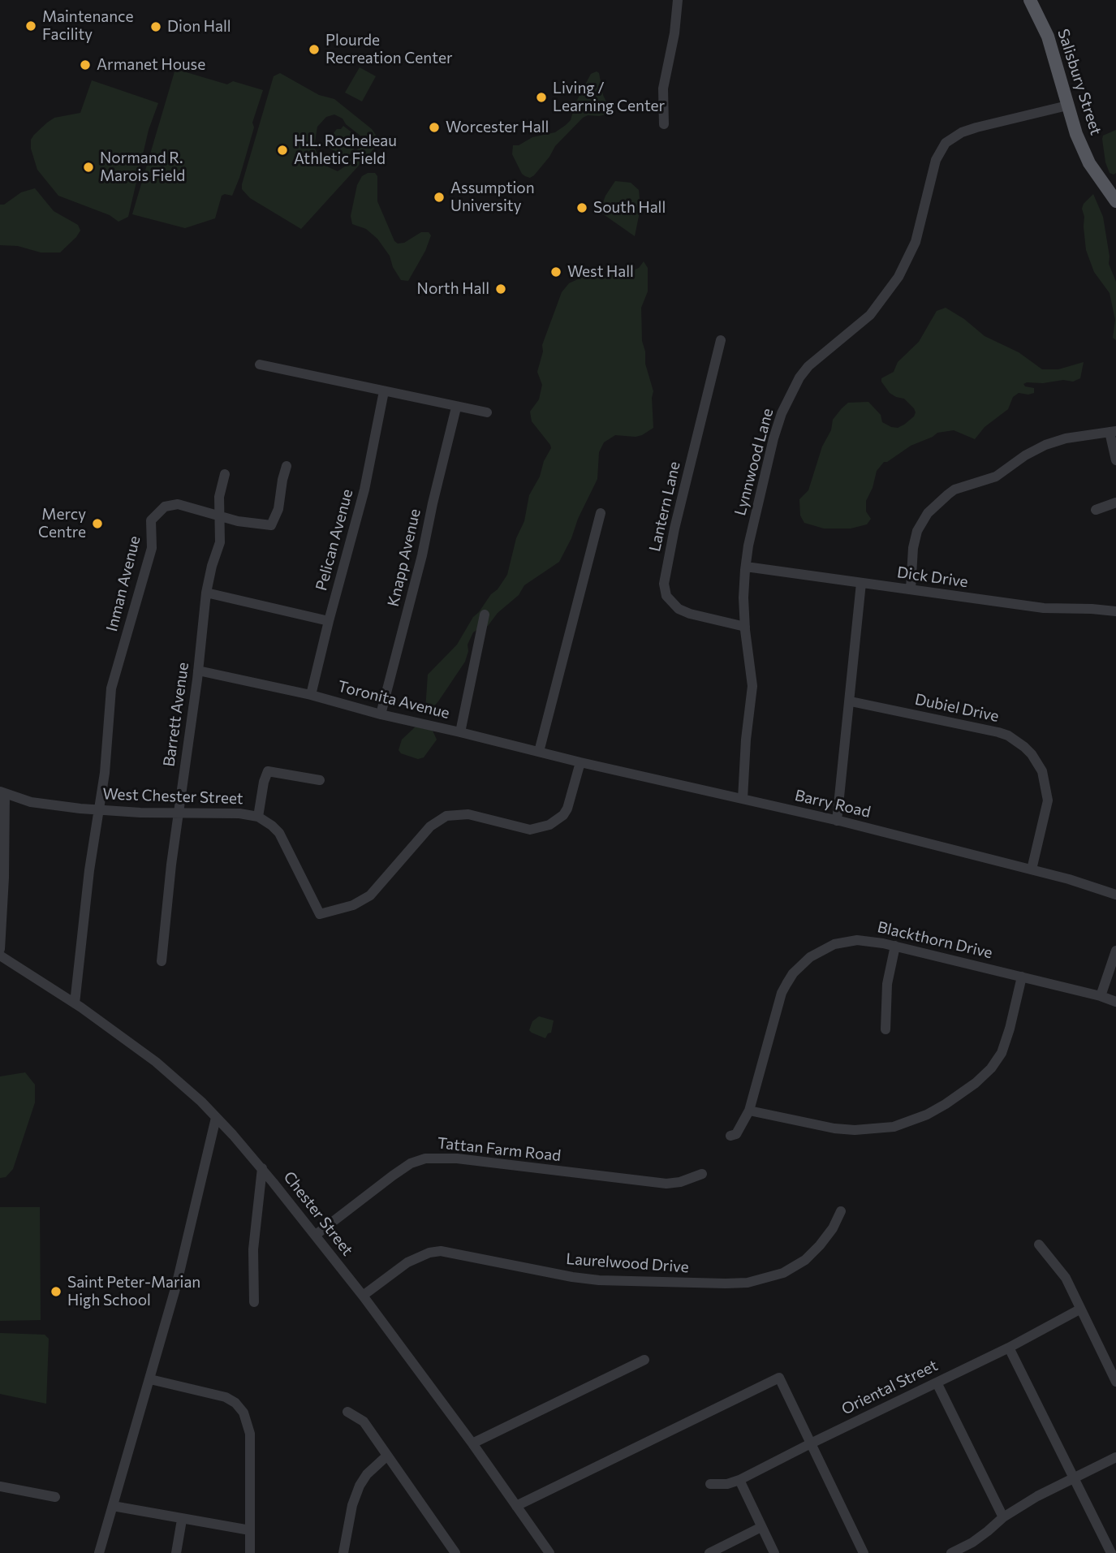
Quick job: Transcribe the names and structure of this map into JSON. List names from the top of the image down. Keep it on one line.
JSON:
{"streets":{"main road":["Salisbury Street"],"street":["Lynnwood Lane","Lantern Lane","Pelican Avenue","Knapp Avenue","Dick Drive","Inman Avenue","Toronita Avenue","Dubiel Drive","Barrett Avenue","West Chester Street","Barry Road","Blackthorn Drive","Tattan Farm Road","Chester Street","Laurelwood Drive","Oriental Street"]},"crossings":[["Salisbury Street","Lynnwood Lane"],["Lynnwood Lane","Lantern Lane"],["Lynnwood Lane","Dick Drive"],["Lynnwood Lane","Barry Road"],["Pelican Avenue","Toronita Avenue"],["Knapp Avenue","Toronita Avenue"],["Inman Avenue","Barrett Avenue"],["Inman Avenue","West Chester Street"],["Inman Avenue","Chester Street"],["Toronita Avenue","Barrett Avenue"],["Toronita Avenue","West Chester Street"],["Toronita Avenue","Barry Road"],["Dubiel Drive","Barry Road"],["Barrett Avenue","West Chester Street"],["West Chester Street","Barry Road"],["Tattan Farm Road","Chester Street"],["Chester Street","Laurelwood Drive"]],"places":["Maintenance Facility","Dion Hall","Plourde Recreation Center","Armanet House","Living / Learning Center","Worcester Hall","H.L. Rocheleau Athletic Field","Normand R. Marois Field","Assumption University","South Hall","West Hall","North Hall","Mercy Centre","Saint Peter-Marian High School"]}
